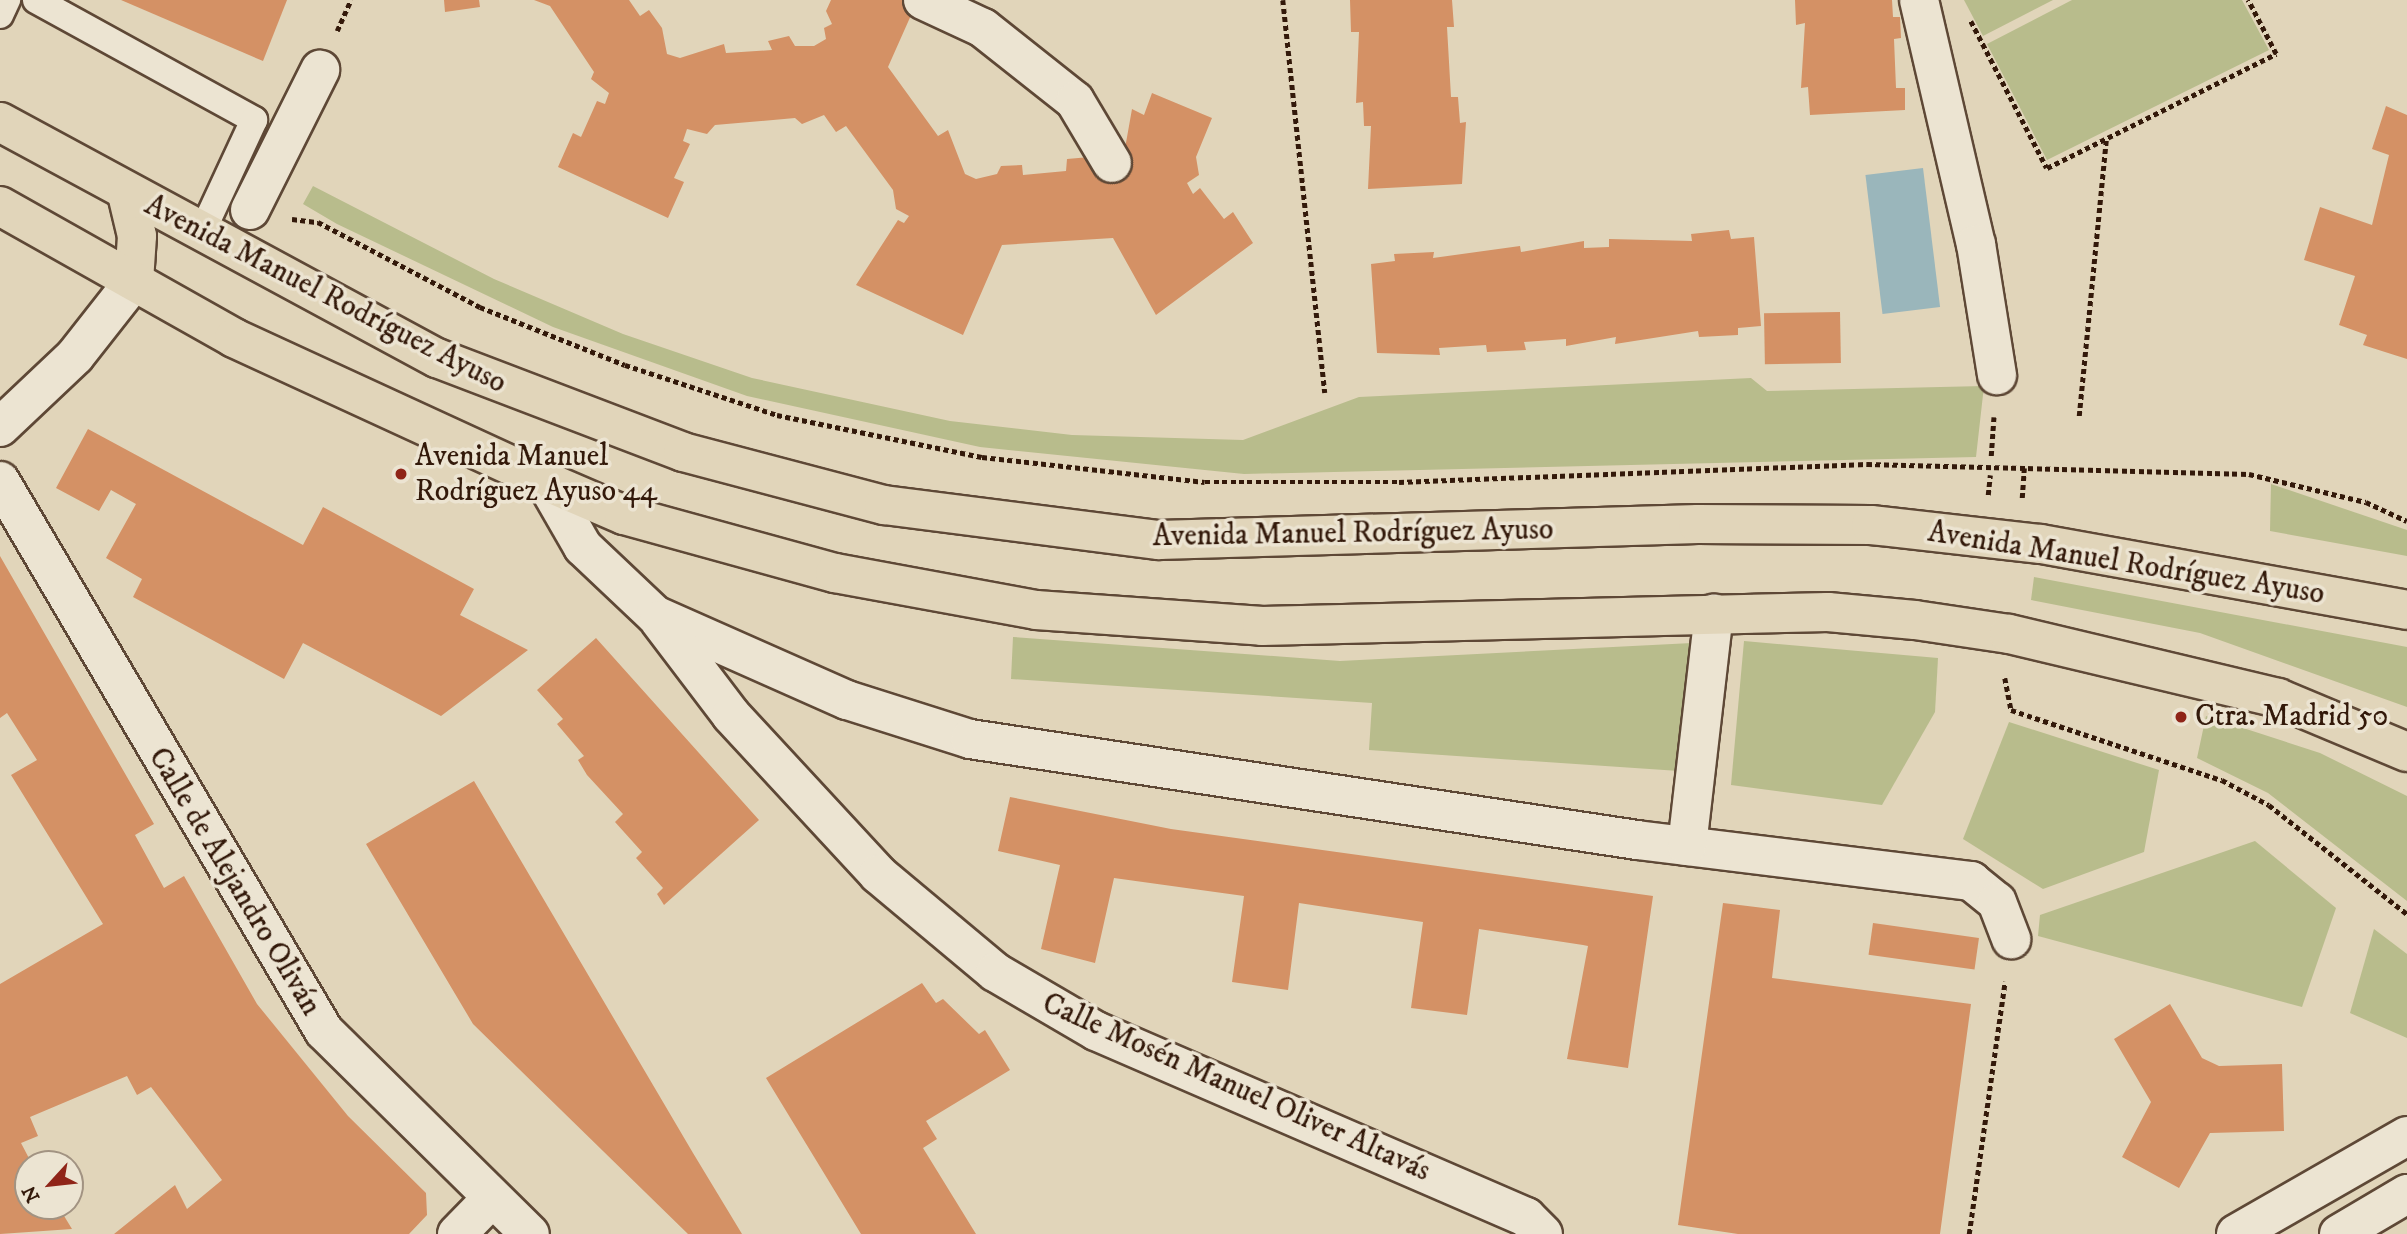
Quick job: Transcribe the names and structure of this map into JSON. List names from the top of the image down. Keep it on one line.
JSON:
{"streets":{"highway":["Avenida Manuel Rodríguez Ayuso"],"street":["Calle de Alejandro Oliván","Calle Mosén Manuel Oliver Altavás"]},"places":["Avenida Manuel Rodríguez Ayuso 44","Ctra. Madrid 50"],"north":"bottom left"}
